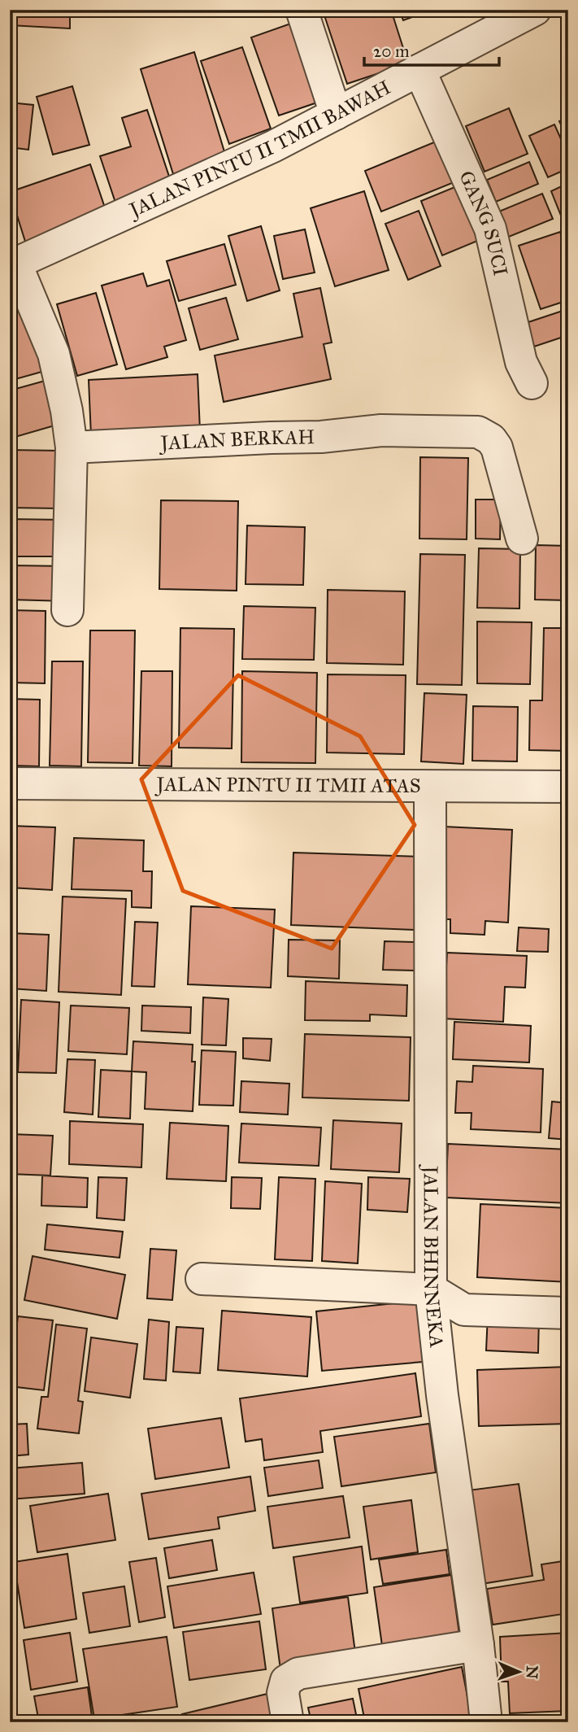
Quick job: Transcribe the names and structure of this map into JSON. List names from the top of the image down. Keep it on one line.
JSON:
{"streets":{"street":["JALAN PINTU II TMII BAWAH","GANG SUCI","JALAN BERKAH","JALAN PINTU II TMII ATAS","JALAN BHINNEKA"]},"crossings":[["JALAN PINTU II TMII BAWAH","GANG SUCI"],["JALAN PINTU II TMII ATAS","JALAN BHINNEKA"]],"scale_bar":"20 m","north":"right"}
